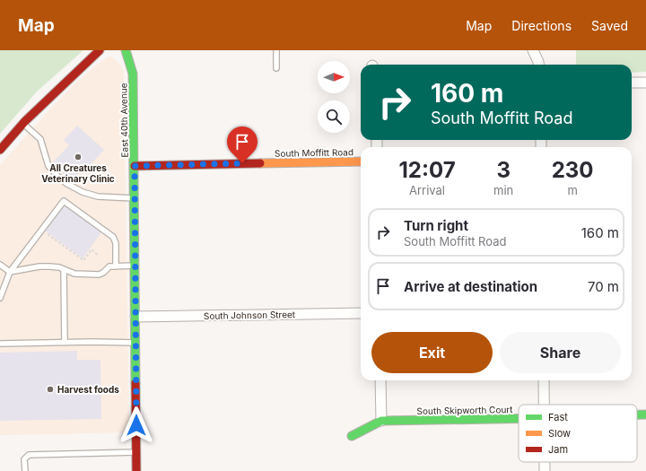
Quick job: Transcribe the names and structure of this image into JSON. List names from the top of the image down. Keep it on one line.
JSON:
{"streets":{"street":["East 40th Avenue","South Moffitt Road","South Johnson Street","South Skipworth Court"]},"crossings":[["East 40th Avenue","South Moffitt Road"],["East 40th Avenue","South Johnson Street"]],"places":["All Creatures Veterinary Clinic","Harvest foods"],"legend":["Fast","Slow","Jam"],"north":"right","page":{"header":"Map","nav":["Map","Directions","Saved"],"turn":["160 m","South Moffitt Road"],"eta":["12:07","Arrival","3","min","230","m"],"list":[{"name":"Turn right","note":"South Moffitt Road","value":"160 m"},{"name":"Arrive at destination","value":"70 m"}],"buttons":["Exit","Share"]}}
